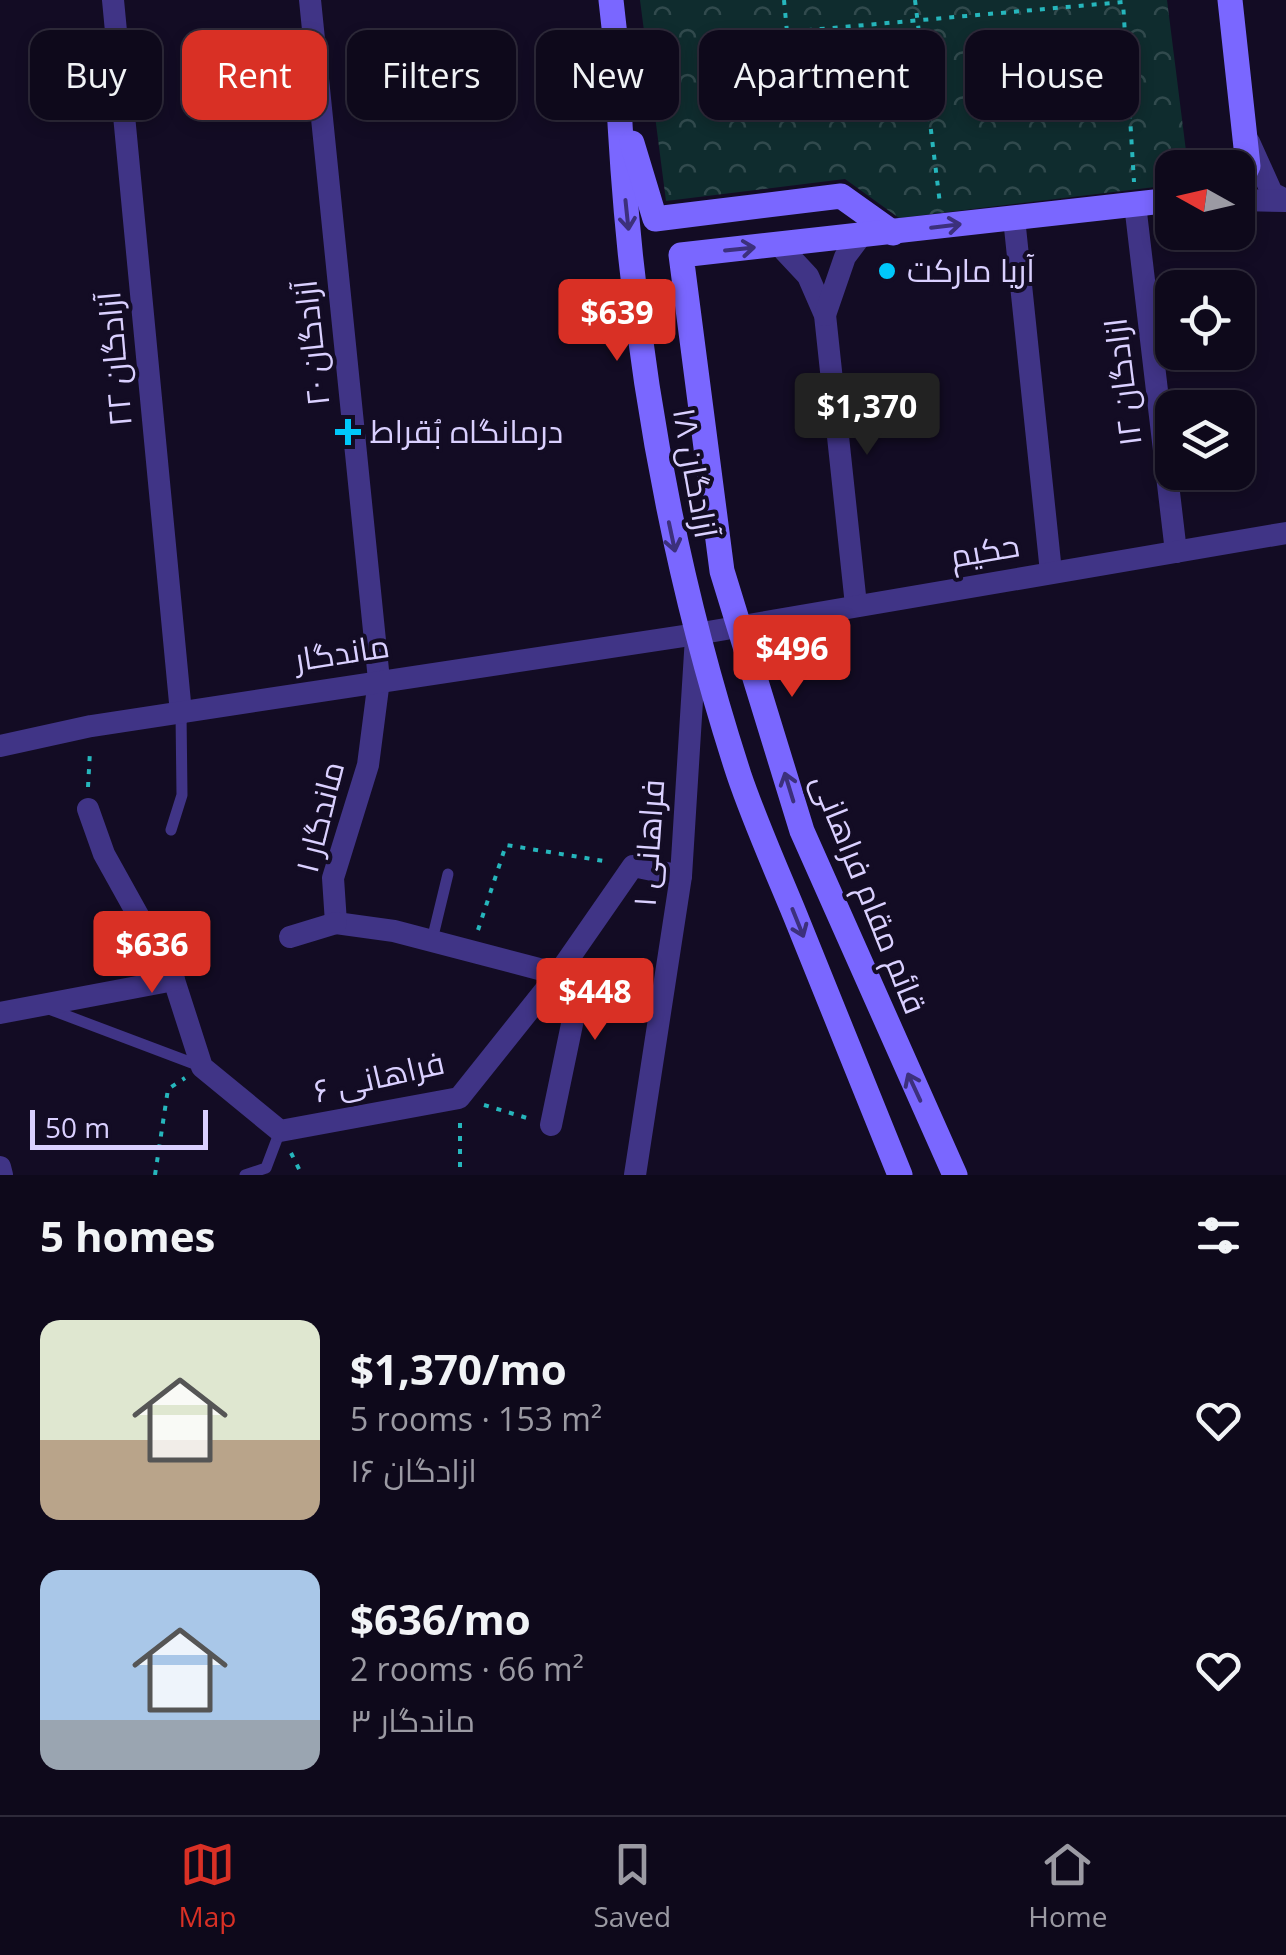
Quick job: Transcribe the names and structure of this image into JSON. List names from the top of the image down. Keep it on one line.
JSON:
{"streets":{"street":["آزادگان ۲۰","آزادگان ۲۲","ازادگان ۱۲","آزادگان ۱۸","حکیم","ماندگار","ماندگار ۱","فراهانی ۱","قائم مقام فراهانی","فراهانی ۶"]},"crossings":[["آزادگان ۲۰","ماندگار"],["آزادگان ۲۰","ماندگار ۱"],["آزادگان ۲۲","ماندگار"],["ازادگان ۱۲","حکیم"],["آزادگان ۱۸","حکیم"],["آزادگان ۱۸","ماندگار"],["آزادگان ۱۸","فراهانی ۱"],["حکیم","ماندگار"],["حکیم","فراهانی ۱"],["حکیم","قائم مقام فراهانی"],["ماندگار","ماندگار ۱"],["ماندگار","فراهانی ۱"],["ماندگار ۱","فراهانی ۶"]],"places":{"other":["آریا مارکت"],"health":["درمانگاه بُقراط"]},"scale_bar":"50 m","north":"left","page":{"chip":["Buy","Rent","Filters","New","Apartment","House"],"price":["$639","$1,370","$496","$636","$448"],"scale":"50 m","heading":"5 homes","list":[{"name":"$1,370/mo","note":"5 rooms · 153 m² · ازادگان ۱۶"},{"name":"$636/mo","note":"2 rooms · 66 m² · ماندگار ۳"}],"tabs":["Map","Saved","Home"]}}
